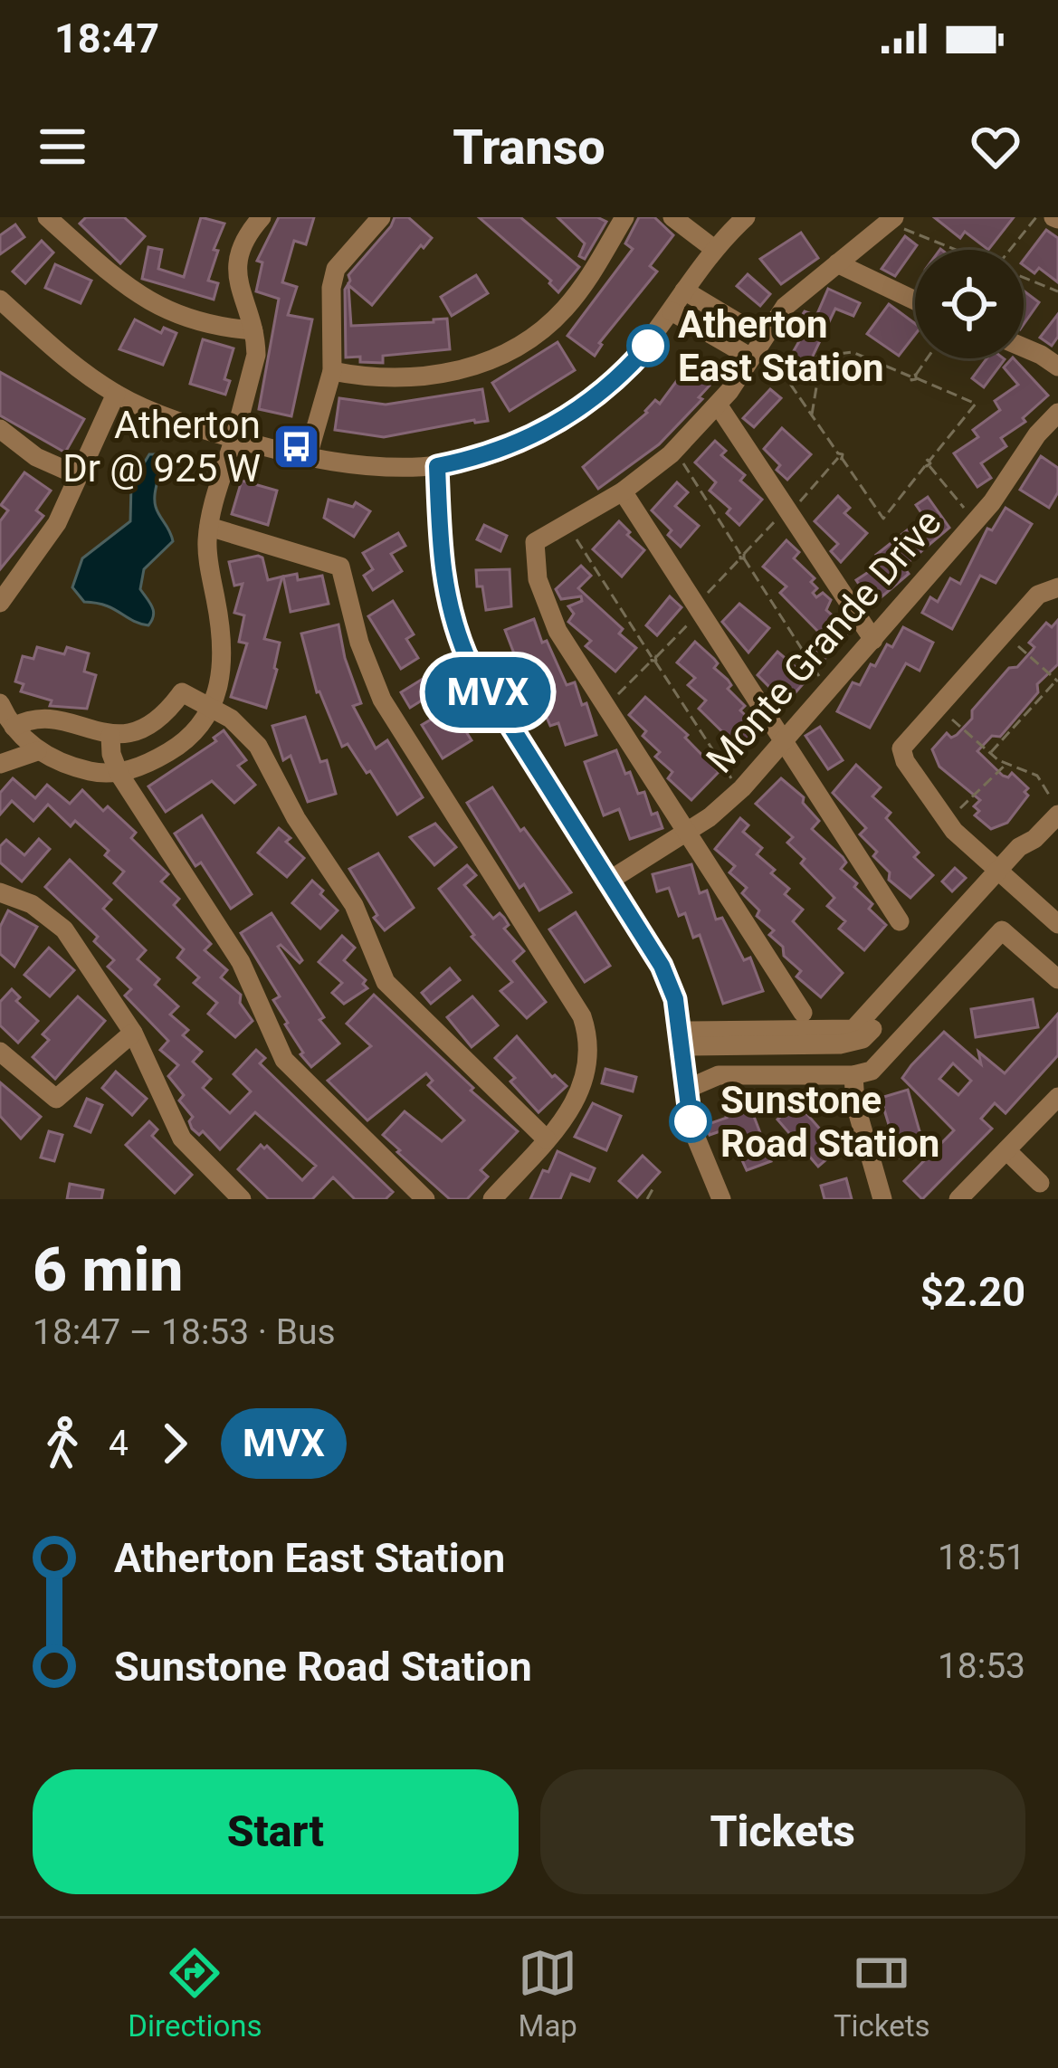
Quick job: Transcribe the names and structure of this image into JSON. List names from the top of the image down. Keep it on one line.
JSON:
{"streets":{"street":["Monte Grande Drive"]},"places":{"other":["Atherton East Station","Sunstone Road Station"],"bus stop":["Atherton Dr @ 925 W"]},"lines":["bus line MVX"],"page":{"status":"18:47","header":"Transo","on_map":"MVX","heading":["6 min","18:47 – 18:53 · Bus","$2.20"],"legs":["4","MVX"],"list":[{"name":"Atherton East Station","value":"18:51"},{"name":"Sunstone Road Station","value":"18:53"}],"buttons":["Start","Tickets"],"tabs":["Directions","Map","Tickets"]}}
